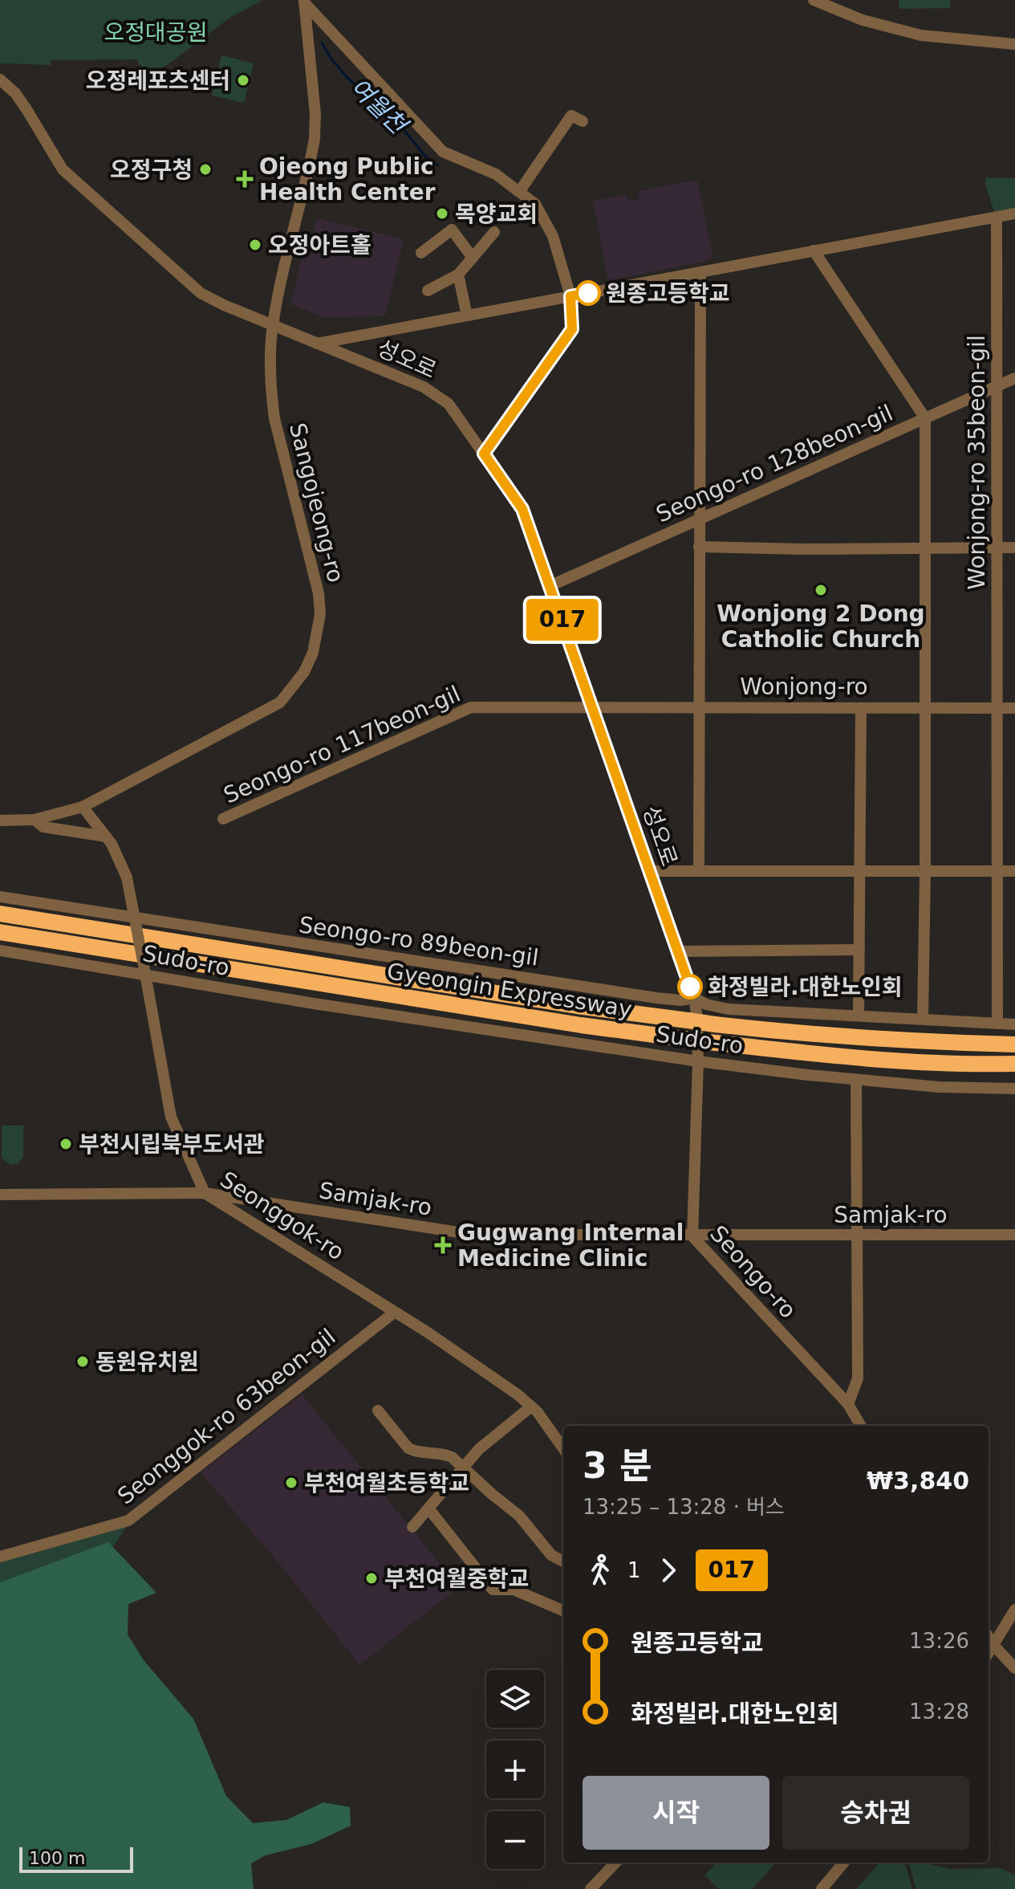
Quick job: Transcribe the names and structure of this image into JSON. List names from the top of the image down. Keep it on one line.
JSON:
{"streets":{"highway":["Gyeongin Expressway"],"street":["성오로","Wonjong-ro 35beon-gil","Seongo-ro 128beon-gil","Sangojeong-ro","Wonjong-ro","Seongo-ro 117beon-gil","Seongo-ro 89beon-gil","Sudo-ro","Samjak-ro","Seonggok-ro","Seongo-ro","Seonggok-ro 63beon-gil"]},"crossings":[["성오로","Seongo-ro 128beon-gil"],["성오로","Sangojeong-ro"],["성오로","Wonjong-ro"],["성오로","Seongo-ro 117beon-gil"],["성오로","Seongo-ro 89beon-gil"],["성오로","Seongo-ro"],["Wonjong-ro 35beon-gil","Seongo-ro 128beon-gil"],["Wonjong-ro 35beon-gil","Wonjong-ro"],["Wonjong-ro 35beon-gil","Seongo-ro 89beon-gil"],["Sangojeong-ro","Seonggok-ro"],["Wonjong-ro","Seongo-ro 117beon-gil"],["Seongo-ro 89beon-gil","Seongo-ro"],["Sudo-ro","Seonggok-ro"],["Sudo-ro","Seongo-ro"],["Samjak-ro","Seonggok-ro"],["Samjak-ro","Seongo-ro"],["Seonggok-ro","Seonggok-ro 63beon-gil"]],"water":["여월천"],"parks":["오정대공원"],"places":{"other":["오정레포츠센터","오정구청","목양교회","오정아트홀","원종고등학교","Wonjong 2 Dong Catholic Church","화정빌라.대한노인회","부천시립북부도서관","동원유치원","부천여월초등학교","부천여월중학교"],"health":["Ojeong Public Health Center","Gugwang Internal Medicine Clinic"]},"lines":["bus line 017"],"scale_bar":"100 m","page":{"on_map":"017","heading":["3 분","13:25 – 13:28 · 버스","₩3,840"],"legs":["1","017"],"list":[{"name":"원종고등학교","value":"13:26"},{"name":"화정빌라.대한노인회","value":"13:28"}],"map_buttons":["+","−"],"buttons":["시작","승차권"],"scale":"100 m"}}
